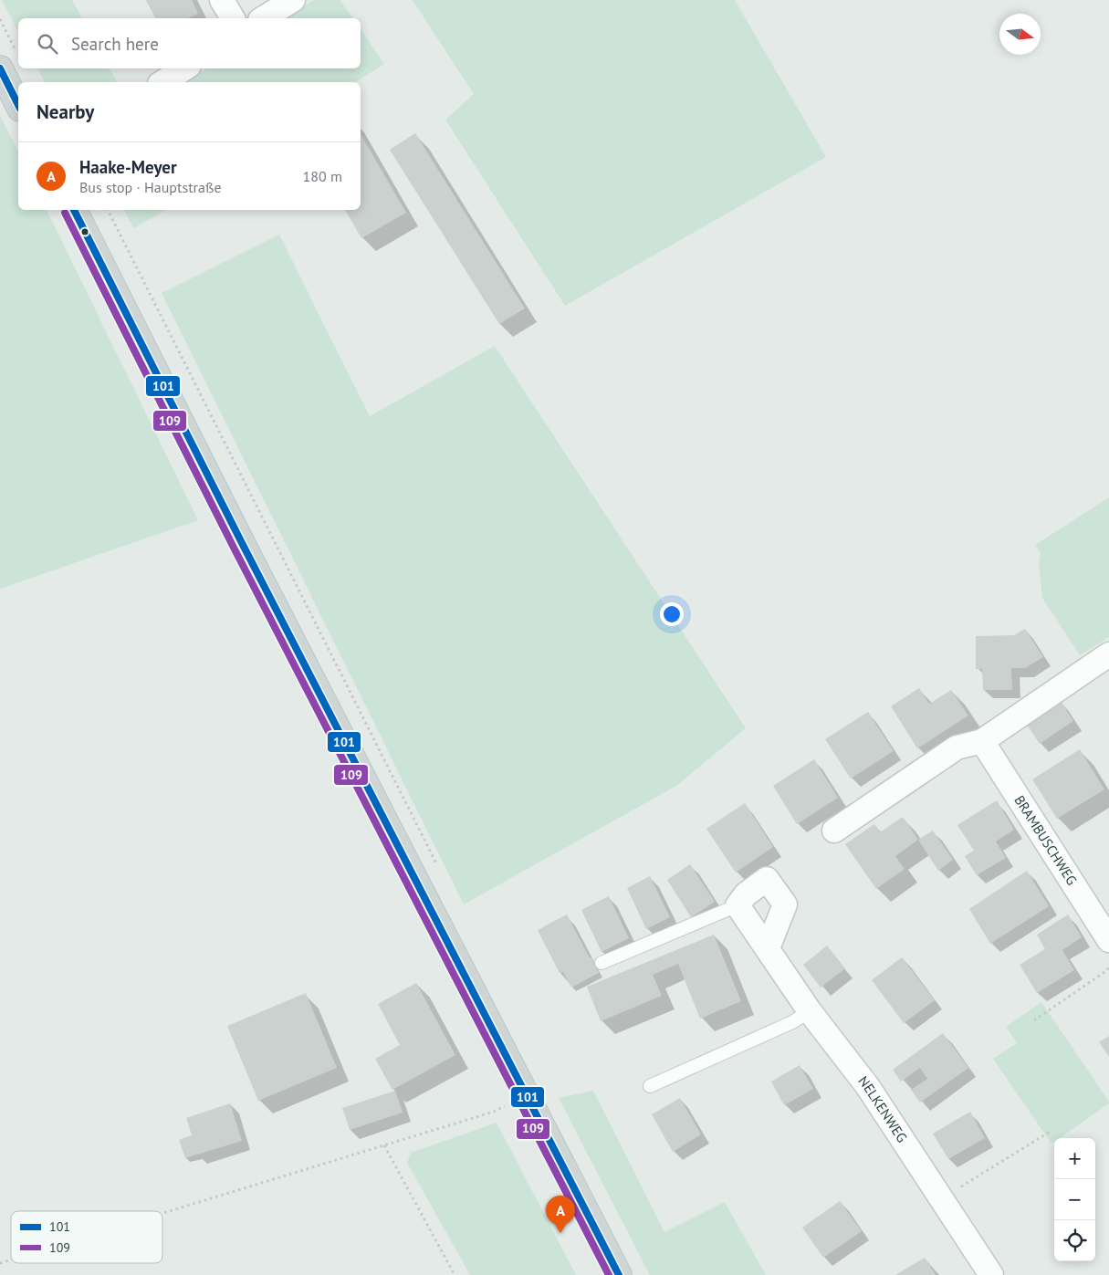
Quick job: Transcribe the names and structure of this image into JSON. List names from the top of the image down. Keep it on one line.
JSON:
{"streets":{"street":["BRAMBUSCHWEG","NELKENWEG"]},"lines":["transit line 101","transit line 109"],"legend":["101","109"],"north":"right","page":{"search":"Search here","heading":"Nearby","list":[{"mark":"A","name":"Haake-Meyer","note":"Bus stop · Hauptstraße","value":"180 m"}],"map_buttons":["+","−"],"pins":"A"}}
